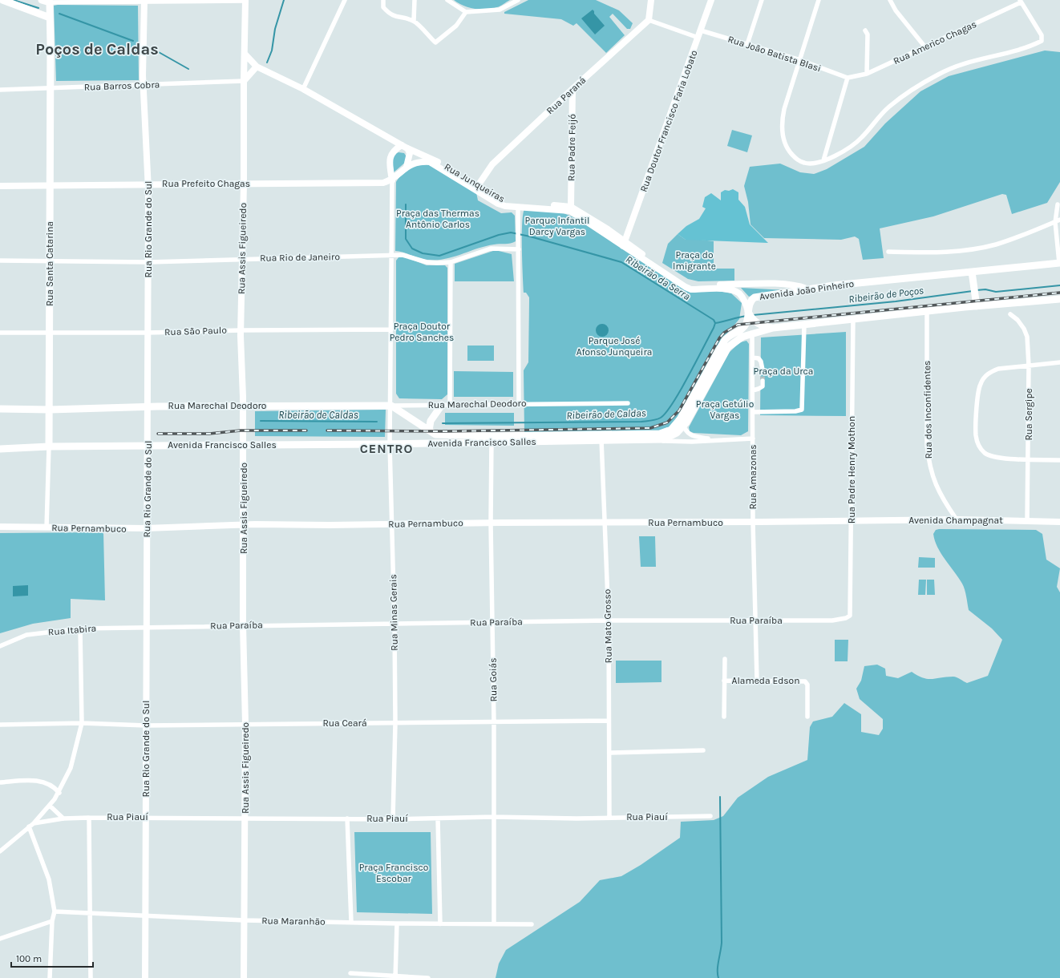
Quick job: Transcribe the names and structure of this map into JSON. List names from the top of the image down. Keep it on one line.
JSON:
{"streets":{"main road":["Rua Santa Catarina","Avenida João Pinheiro","Rua Marechal Deodoro","Avenida Francisco Salles"],"street":["Rua Americo Chagas","Rua João Batista Blasi","Rua Barros Cobra","Rua Paraná","Rua Doutor Francisco Faria Lobato","Rua Padre Feijó","Rua Junqueiras","Rua Prefeito Chagas","Rua Rio Grande do Sul","Rua Assis Figueiredo","Rua Rio de Janeiro","Rua São Paulo","Rua dos Inconfidentes","Rua Sergipe","Rua Padre Henry Mothon","Rua Amazonas","Avenida Champagnat","Rua Pernambuco","Rua Minas Gerais","Rua Paraíba","Rua Mato Grosso","Rua Itabira","Rua Goiás","Alameda Edson","Rua Ceará","Rua Piauí","Rua Maranhão"]},"crossings":[["Rua Americo Chagas","Rua João Batista Blasi"],["Rua João Batista Blasi","Rua Doutor Francisco Faria Lobato"],["Rua Barros Cobra","Rua Rio Grande do Sul"],["Rua Barros Cobra","Rua Assis Figueiredo"],["Rua Barros Cobra","Rua Santa Catarina"],["Rua Paraná","Rua Padre Feijó"],["Rua Paraná","Rua Junqueiras"],["Rua Doutor Francisco Faria Lobato","Rua Junqueiras"],["Rua Padre Feijó","Rua Junqueiras"],["Rua Junqueiras","Rua Assis Figueiredo"],["Rua Junqueiras","Avenida João Pinheiro"],["Rua Junqueiras","Avenida Francisco Salles"],["Rua Prefeito Chagas","Rua Rio Grande do Sul"],["Rua Prefeito Chagas","Rua Assis Figueiredo"],["Rua Prefeito Chagas","Rua Santa Catarina"],["Rua Rio Grande do Sul","Rua Rio de Janeiro"],["Rua Rio Grande do Sul","Rua São Paulo"],["Rua Rio Grande do Sul","Rua Marechal Deodoro"],["Rua Rio Grande do Sul","Avenida Francisco Salles"],["Rua Rio Grande do Sul","Rua Pernambuco"],["Rua Rio Grande do Sul","Rua Paraíba"],["Rua Rio Grande do Sul","Rua Itabira"],["Rua Rio Grande do Sul","Rua Ceará"],["Rua Rio Grande do Sul","Rua Piauí"],["Rua Rio Grande do Sul","Rua Maranhão"],["Rua Assis Figueiredo","Rua Rio de Janeiro"],["Rua Assis Figueiredo","Rua São Paulo"],["Rua Assis Figueiredo","Rua Marechal Deodoro"],["Rua Assis Figueiredo","Avenida Francisco Salles"],["Rua Assis Figueiredo","Rua Pernambuco"],["Rua Assis Figueiredo","Rua Paraíba"],["Rua Assis Figueiredo","Rua Ceará"],["Rua Assis Figueiredo","Rua Piauí"],["Rua Assis Figueiredo","Rua Maranhão"],["Rua Rio de Janeiro","Rua Santa Catarina"],["Rua Santa Catarina","Rua São Paulo"],["Rua Santa Catarina","Rua Marechal Deodoro"],["Rua Santa Catarina","Avenida Francisco Salles"],["Rua Santa Catarina","Rua Pernambuco"],["Avenida João Pinheiro","Avenida Francisco Salles"],["Rua Marechal Deodoro","Avenida Francisco Salles"],["Rua Marechal Deodoro","Rua Minas Gerais"],["Rua dos Inconfidentes","Avenida Champagnat"],["Rua Sergipe","Avenida Champagnat"],["Avenida Francisco Salles","Rua Amazonas"],["Avenida Francisco Salles","Rua Minas Gerais"],["Avenida Francisco Salles","Rua Mato Grosso"],["Avenida Francisco Salles","Rua Goiás"],["Rua Padre Henry Mothon","Avenida Champagnat"],["Rua Padre Henry Mothon","Rua Pernambuco"],["Rua Padre Henry Mothon","Rua Paraíba"],["Rua Amazonas","Rua Pernambuco"],["Rua Amazonas","Rua Paraíba"],["Rua Amazonas","Alameda Edson"],["Avenida Champagnat","Rua Pernambuco"],["Rua Pernambuco","Rua Minas Gerais"],["Rua Pernambuco","Rua Mato Grosso"],["Rua Pernambuco","Rua Goiás"],["Rua Minas Gerais","Rua Paraíba"],["Rua Minas Gerais","Rua Ceará"],["Rua Minas Gerais","Rua Piauí"],["Rua Paraíba","Rua Mato Grosso"],["Rua Paraíba","Rua Itabira"],["Rua Paraíba","Rua Goiás"],["Rua Mato Grosso","Rua Ceará"],["Rua Mato Grosso","Rua Piauí"],["Rua Goiás","Rua Ceará"],["Rua Goiás","Rua Piauí"],["Rua Goiás","Rua Maranhão"]],"districts":["Poços de Caldas","CENTRO"],"water":["Ribeirão da Serra","Ribeirão de Poços","Ribeirão de Caldas"],"parks":["Praça das Thermas Antônio Carlos","Parque Infantil Darcy Vargas","Praça do Imigrante","Praça Doutor Pedro Sanches","Parque José Afonso Junqueira","Praça da Urca","Praça Getúlio Vargas","Praça Francisco Escobar"],"scale_bar":"100 m"}
